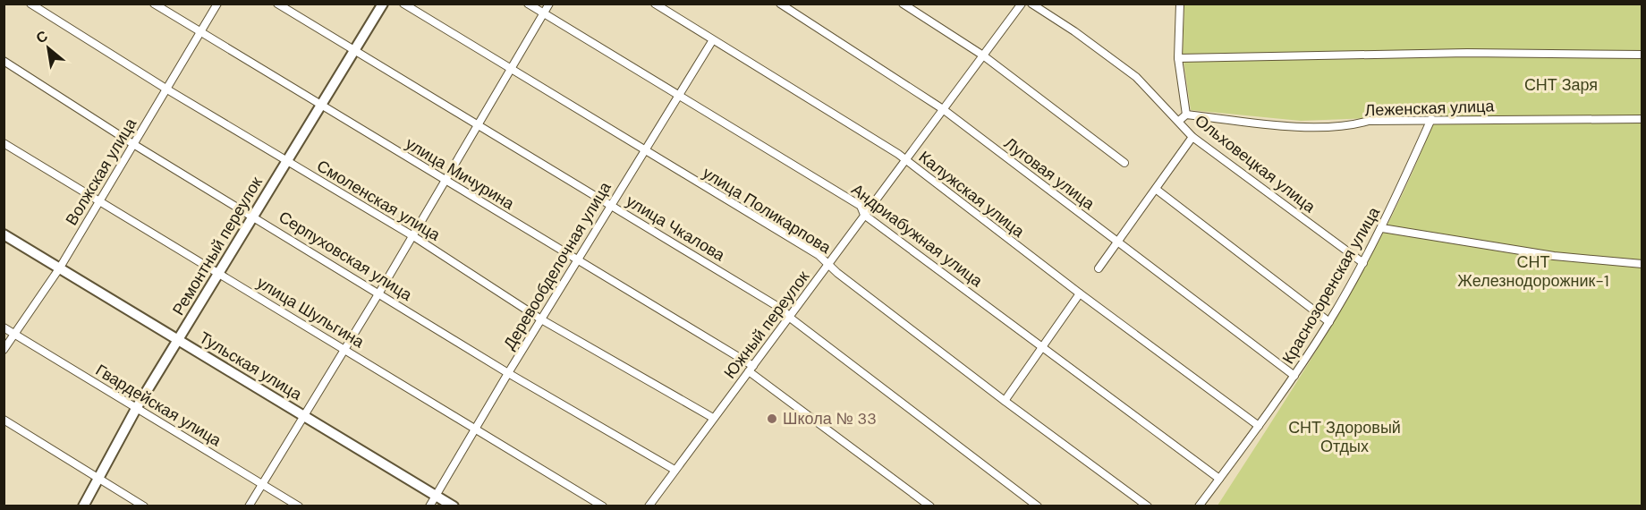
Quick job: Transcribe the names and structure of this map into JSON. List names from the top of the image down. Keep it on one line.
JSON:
{"streets":{"main road":["Ремонтный переулок","Тульская улица"],"street":["Леженская улица","Ольховецкая улица","Волжская улица","улица Мичурина","Луговая улица","Калужская улица","Смоленская улица","улица Поликарпова","улица Чкалова","Андриабужная улица","Серпуховская улица","Деревообделочная улица","Краснозоренская улица","улица Шульгина","Южный переулок","Гвардейская улица"]},"crossings":[["Леженская улица","Краснозоренская улица"],["Ольховецкая улица","Краснозоренская улица"],["Волжская улица","улица Мичурина"],["Волжская улица","Смоленская улица"],["Волжская улица","Серпуховская улица"],["Волжская улица","улица Шульгина"],["Волжская улица","Тульская улица"],["Волжская улица","Гвардейская улица"],["улица Мичурина","Ремонтный переулок"],["улица Мичурина","Деревообделочная улица"],["улица Мичурина","Южный переулок"],["Луговая улица","Краснозоренская улица"],["Луговая улица","Южный переулок"],["Калужская улица","Деревообделочная улица"],["Калужская улица","Краснозоренская улица"],["Калужская улица","Южный переулок"],["Смоленская улица","Ремонтный переулок"],["Смоленская улица","Деревообделочная улица"],["Смоленская улица","Южный переулок"],["улица Поликарпова","Деревообделочная улица"],["улица Поликарпова","Южный переулок"],["улица Чкалова","Ремонтный переулок"],["улица Чкалова","Деревообделочная улица"],["улица Чкалова","Южный переулок"],["Андриабужная улица","Деревообделочная улица"],["Андриабужная улица","Краснозоренская улица"],["Андриабужная улица","Южный переулок"],["Ремонтный переулок","Серпуховская улица"],["Ремонтный переулок","улица Шульгина"],["Ремонтный переулок","Тульская улица"],["Ремонтный переулок","Гвардейская улица"],["Серпуховская улица","Деревообделочная улица"],["Серпуховская улица","Южный переулок"],["Деревообделочная улица","улица Шульгина"],["Деревообделочная улица","Тульская улица"]],"parks":["СНТ Заря","СНТ Железнодорожник-1","СНТ Здоровый Отдых"],"places":["Школа № 33"],"north":"top left"}
